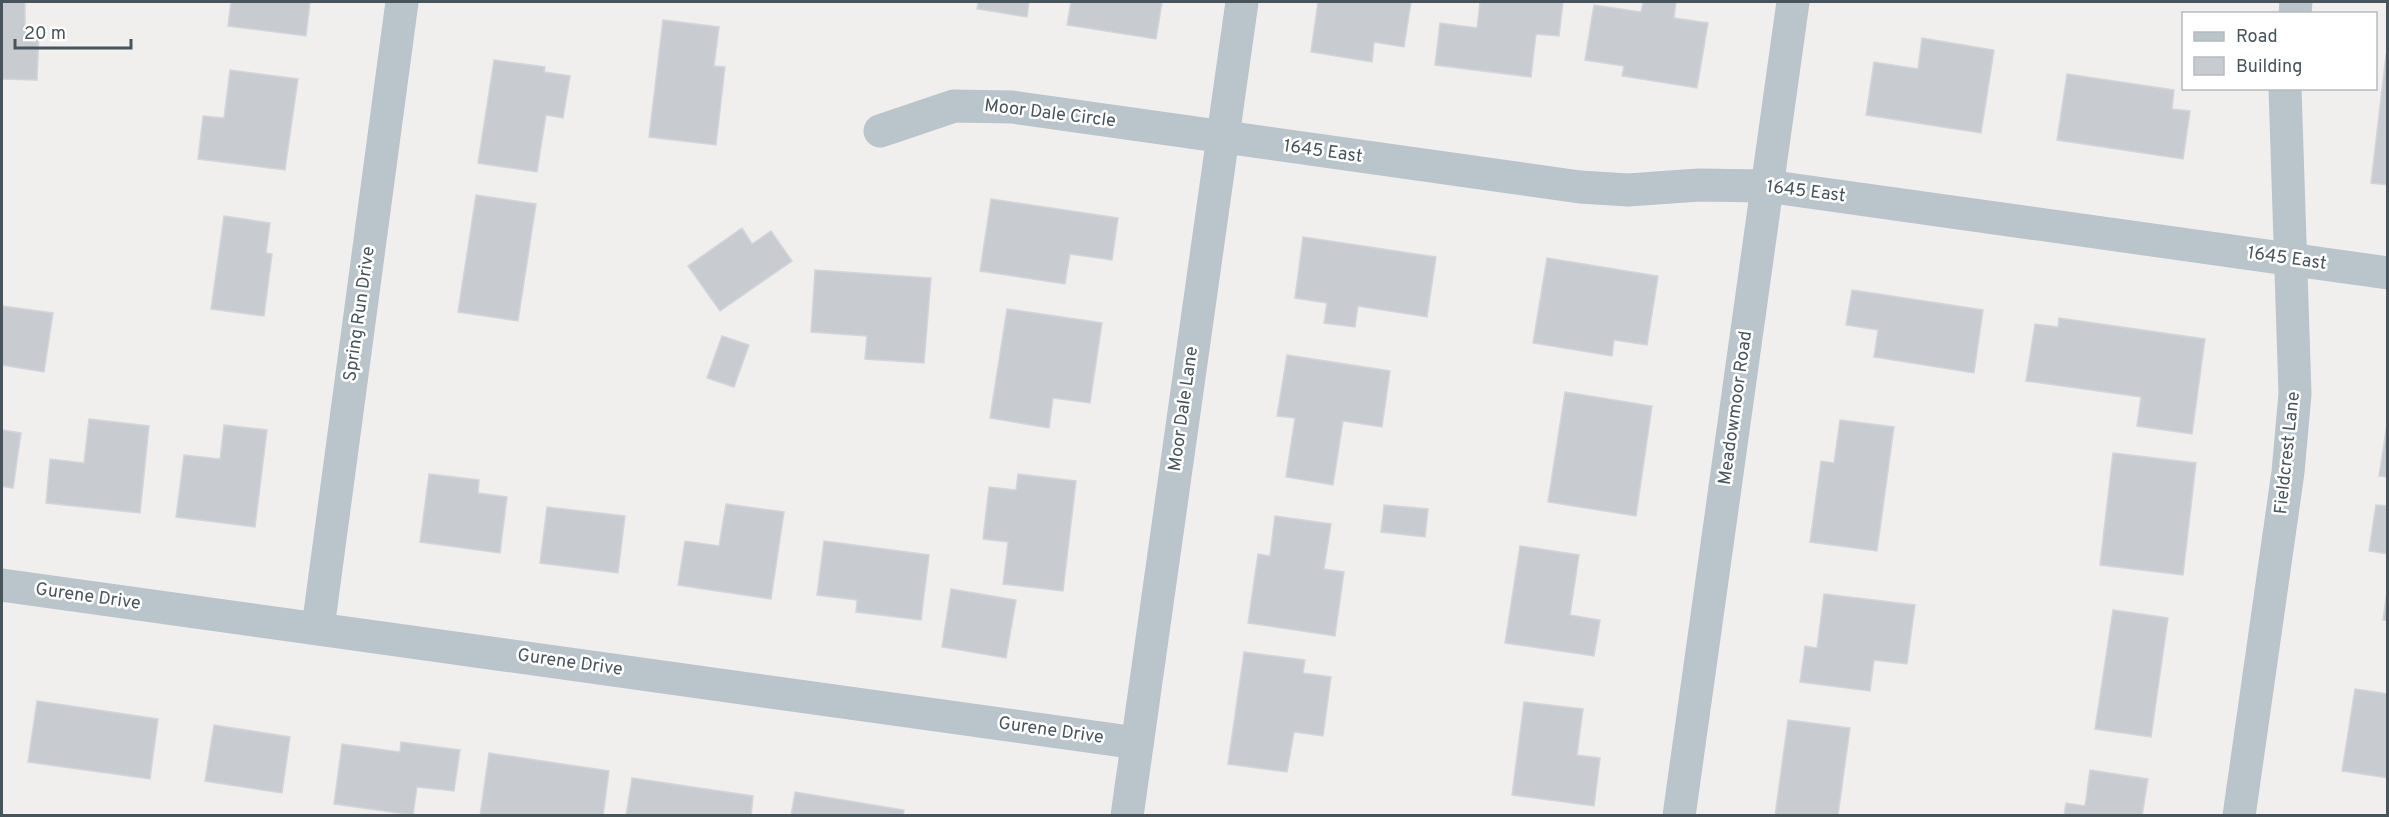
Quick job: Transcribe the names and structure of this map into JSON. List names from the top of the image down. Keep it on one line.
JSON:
{"streets":{"street":["Moor Dale Circle","1645 East","Spring Run Drive","Meadowmoor Road","Moor Dale Lane","Fieldcrest Lane","Gurene Drive"]},"crossings":[["Moor Dale Circle","1645 East"],["Moor Dale Circle","Moor Dale Lane"],["1645 East","Meadowmoor Road"],["1645 East","Moor Dale Lane"],["1645 East","Fieldcrest Lane"],["Spring Run Drive","Gurene Drive"],["Moor Dale Lane","Gurene Drive"]],"legend":["Road","Building"],"scale_bar":"20 m"}
